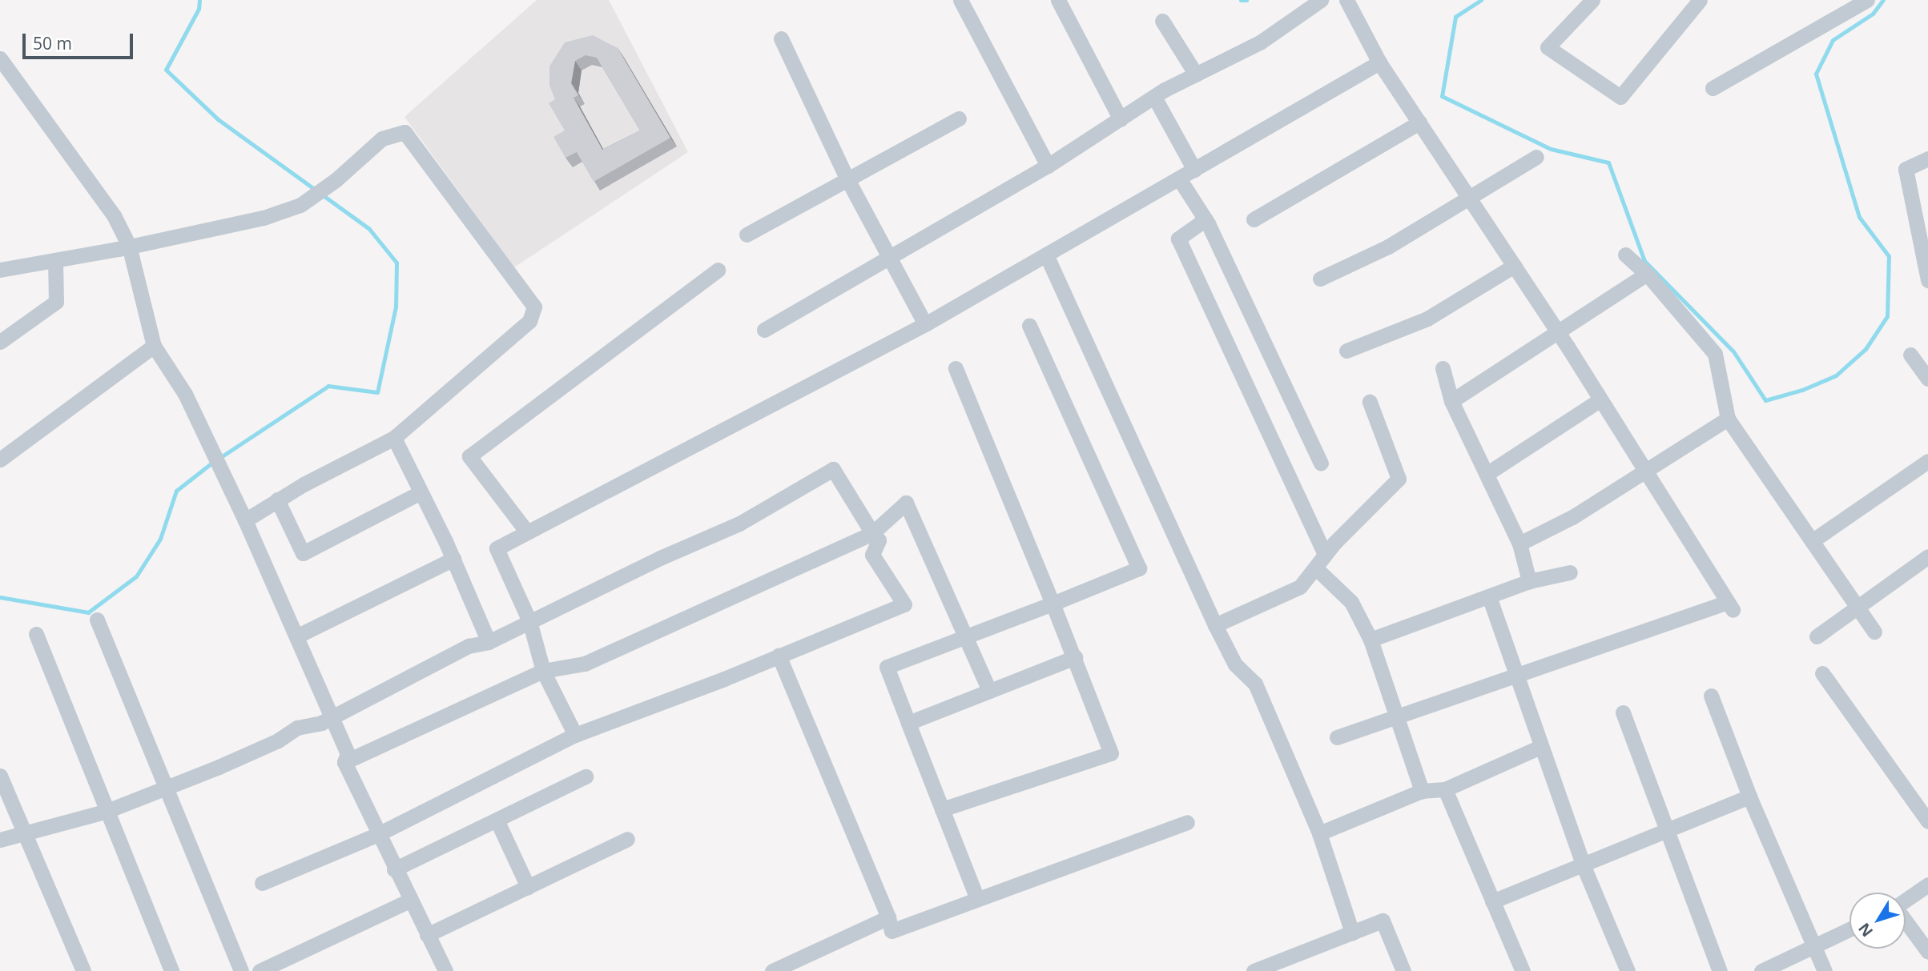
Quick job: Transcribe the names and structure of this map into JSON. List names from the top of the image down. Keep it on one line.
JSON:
{"scale_bar":"50 m","north":"bottom left"}
